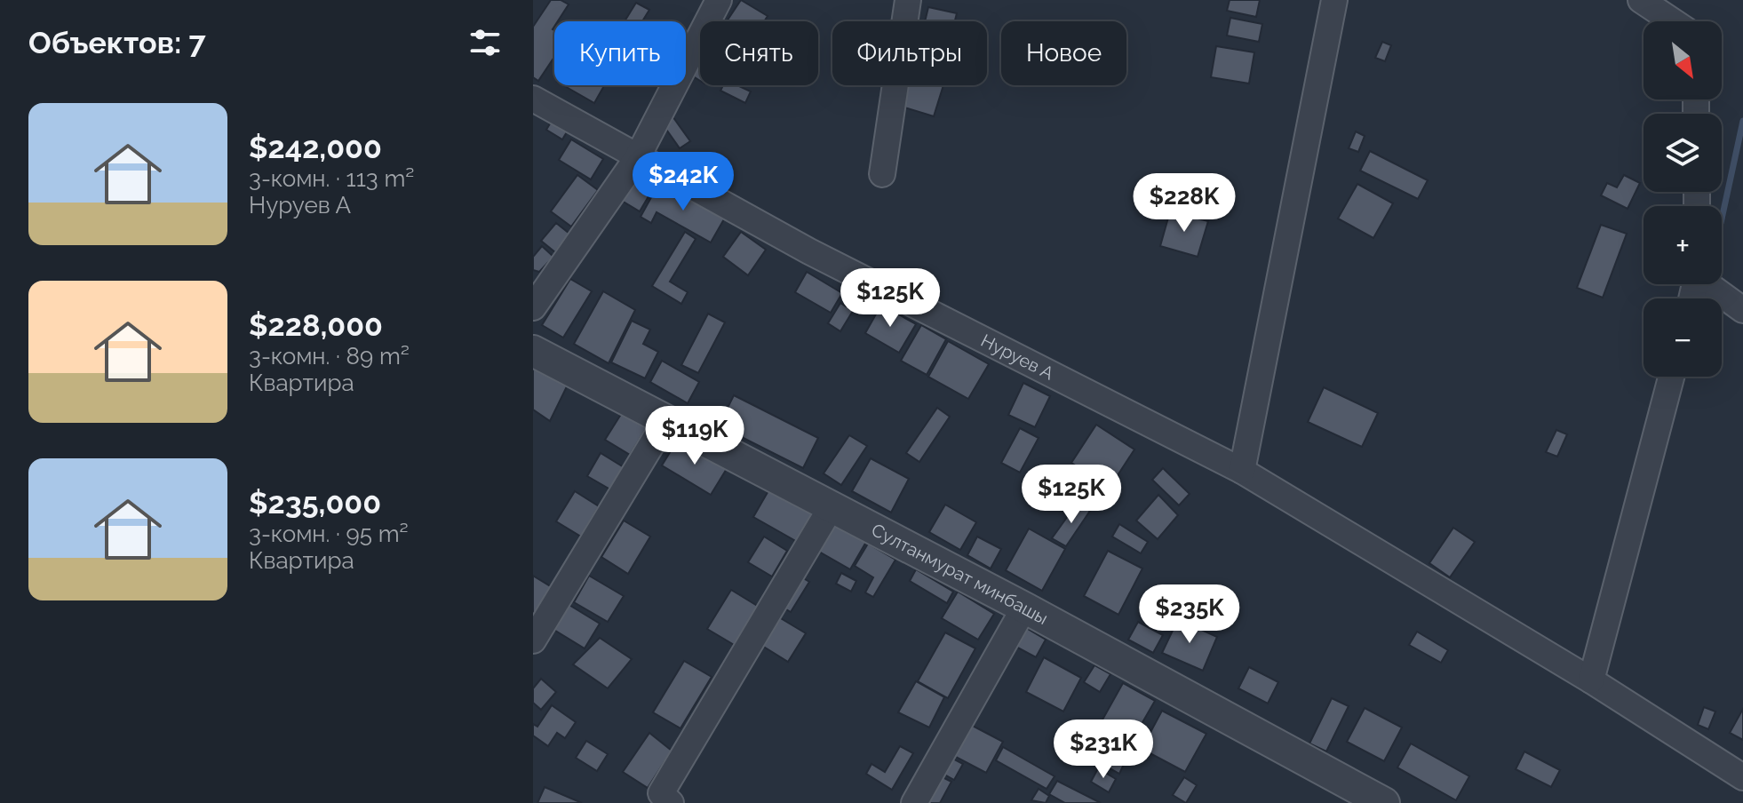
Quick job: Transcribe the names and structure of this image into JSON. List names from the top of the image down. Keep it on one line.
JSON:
{"streets":{"street":["Нуруев А","Султанмурат минбашы"]},"north":"bottom right","page":{"heading":"Объектов: 7","map_buttons":["+","−"],"chip":["Купить","Снять","Фильтры","Новое"],"list":[{"name":"$242,000","note":"3-комн. · 113 m² · Нуруев А"},{"name":"$228,000","note":"3-комн. · 89 m² · Квартира"},{"name":"$235,000","note":"3-комн. · 95 m² · Квартира"}],"price":["$242K","$228K","$125K","$119K","$125K","$235K","$231K"]}}
